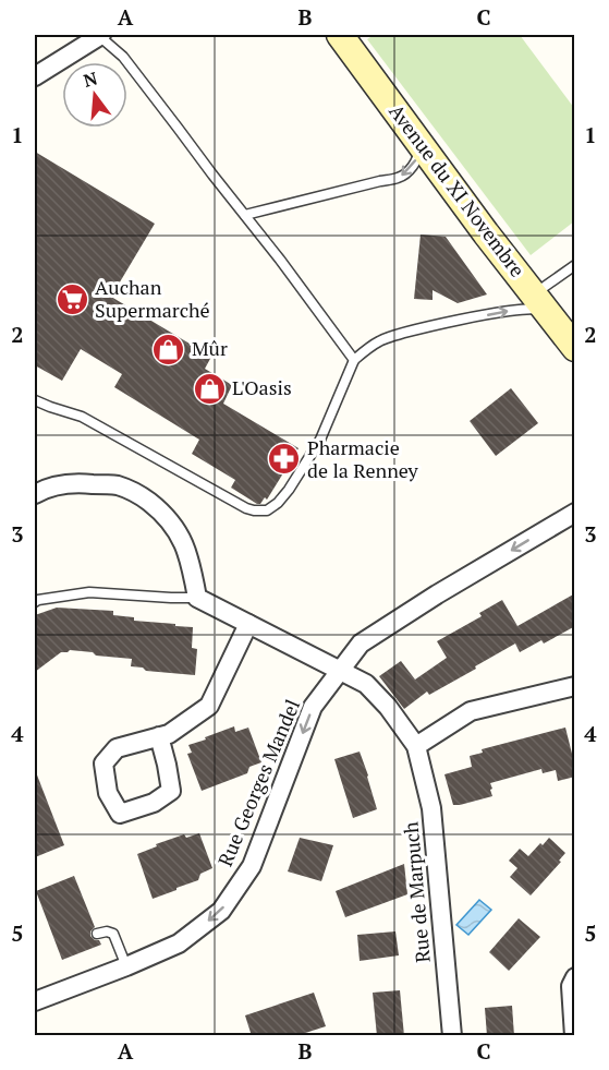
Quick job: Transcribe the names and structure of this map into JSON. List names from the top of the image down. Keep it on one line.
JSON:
{"streets":{"main road":["Avenue du XI Novembre"],"street":["Rue Georges Mandel","Rue de Marpuch"]},"crossings":[["Rue Georges Mandel","Rue de Marpuch"]],"one_way":["Rue Georges Mandel"],"places":{"supermarket":["Auchan Supermarché"],"shop":["Mûr","L'Oasis"],"pharmacy":["Pharmacie de la Renney"]},"north":"top","grid":{"columns":["A","B","C"],"rows":["1","2","3","4","5"]}}
